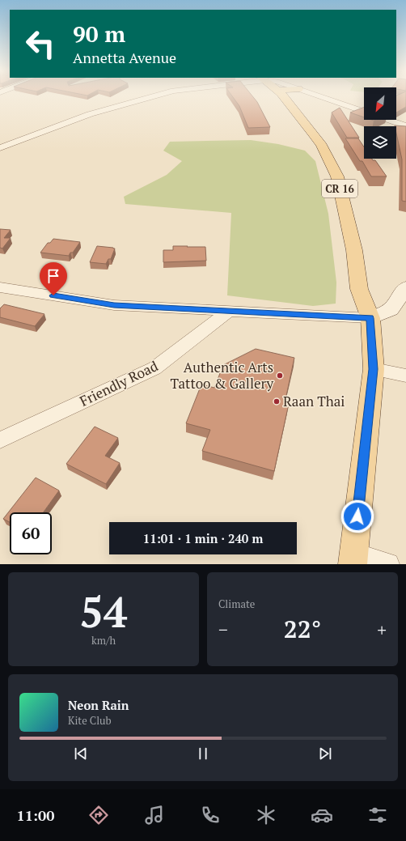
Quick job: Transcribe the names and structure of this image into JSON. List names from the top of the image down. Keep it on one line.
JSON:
{"streets":{"main road":["CR 16"],"street":["Friendly Road"]},"places":["Authentic Arts Tattoo & Gallery","Raan Thai"],"north":"bottom left","page":{"turn":["90 m","Annetta Avenue"],"limit":"60","trip":"11:01 · 1 min · 240 m","tile":[["54","km/h"],"Climate"],"heat":["−","22°","+"],"song":["Neon Rain","Kite Club"],"tabs":"11:00"}}
